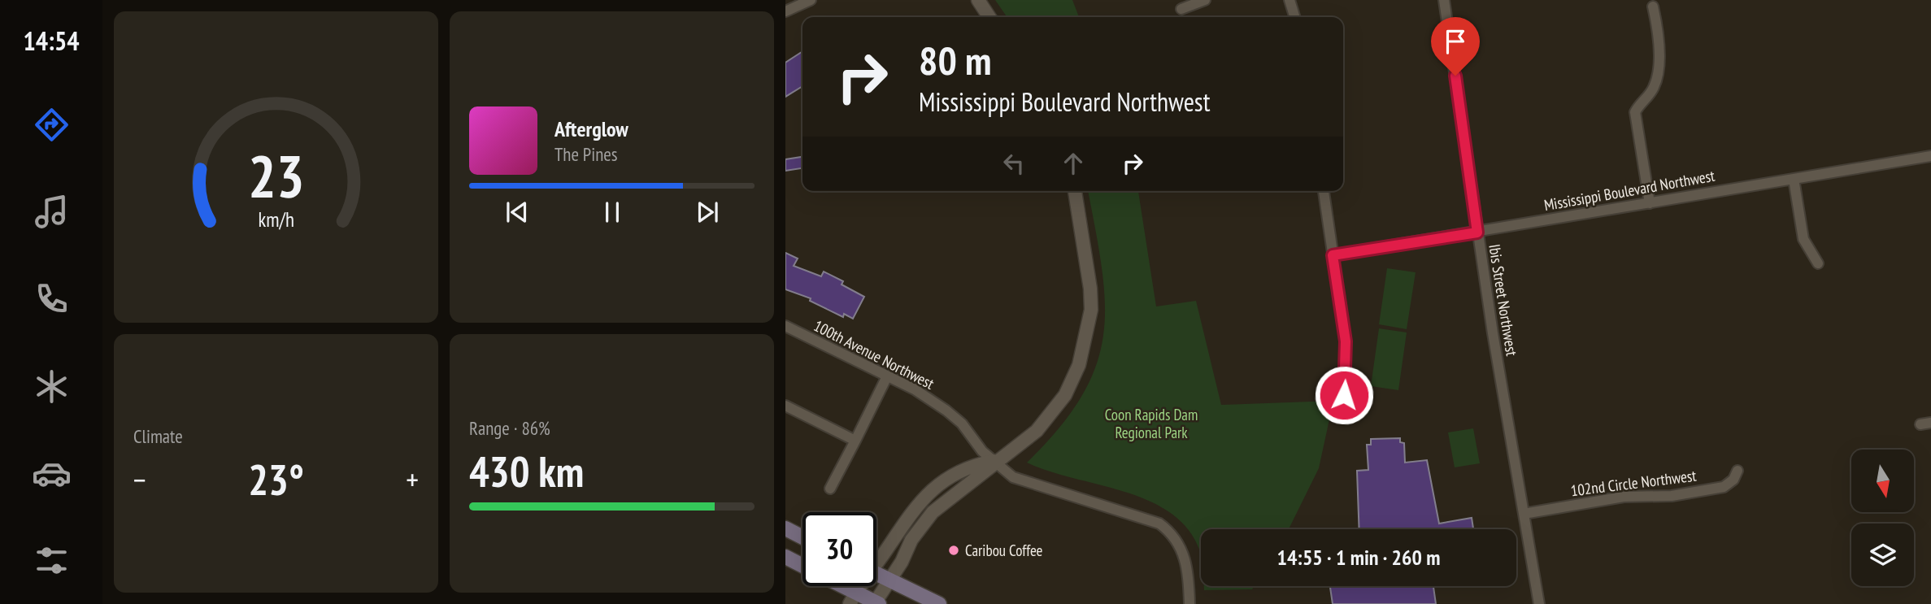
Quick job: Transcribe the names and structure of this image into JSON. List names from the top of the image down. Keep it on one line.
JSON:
{"streets":{"street":["Mississippi Boulevard Northwest","Ibis Street Northwest","100th Avenue Northwest","102nd Circle Northwest"]},"crossings":[["Mississippi Boulevard Northwest","Ibis Street Northwest"],["Ibis Street Northwest","102nd Circle Northwest"]],"parks":["Coon Rapids Dam Regional Park"],"places":["Caribou Coffee"],"north":"bottom","page":{"tabs":"14:54","turn":["80 m","Mississippi Boulevard Northwest"],"song":["Afterglow","The Pines"],"tile":["Climate",["Range · 86%","430 km"]],"heat":["−","23°","+"],"limit":"30","trip":"14:55 · 1 min · 260 m","gauge":["23","km/h"]}}
